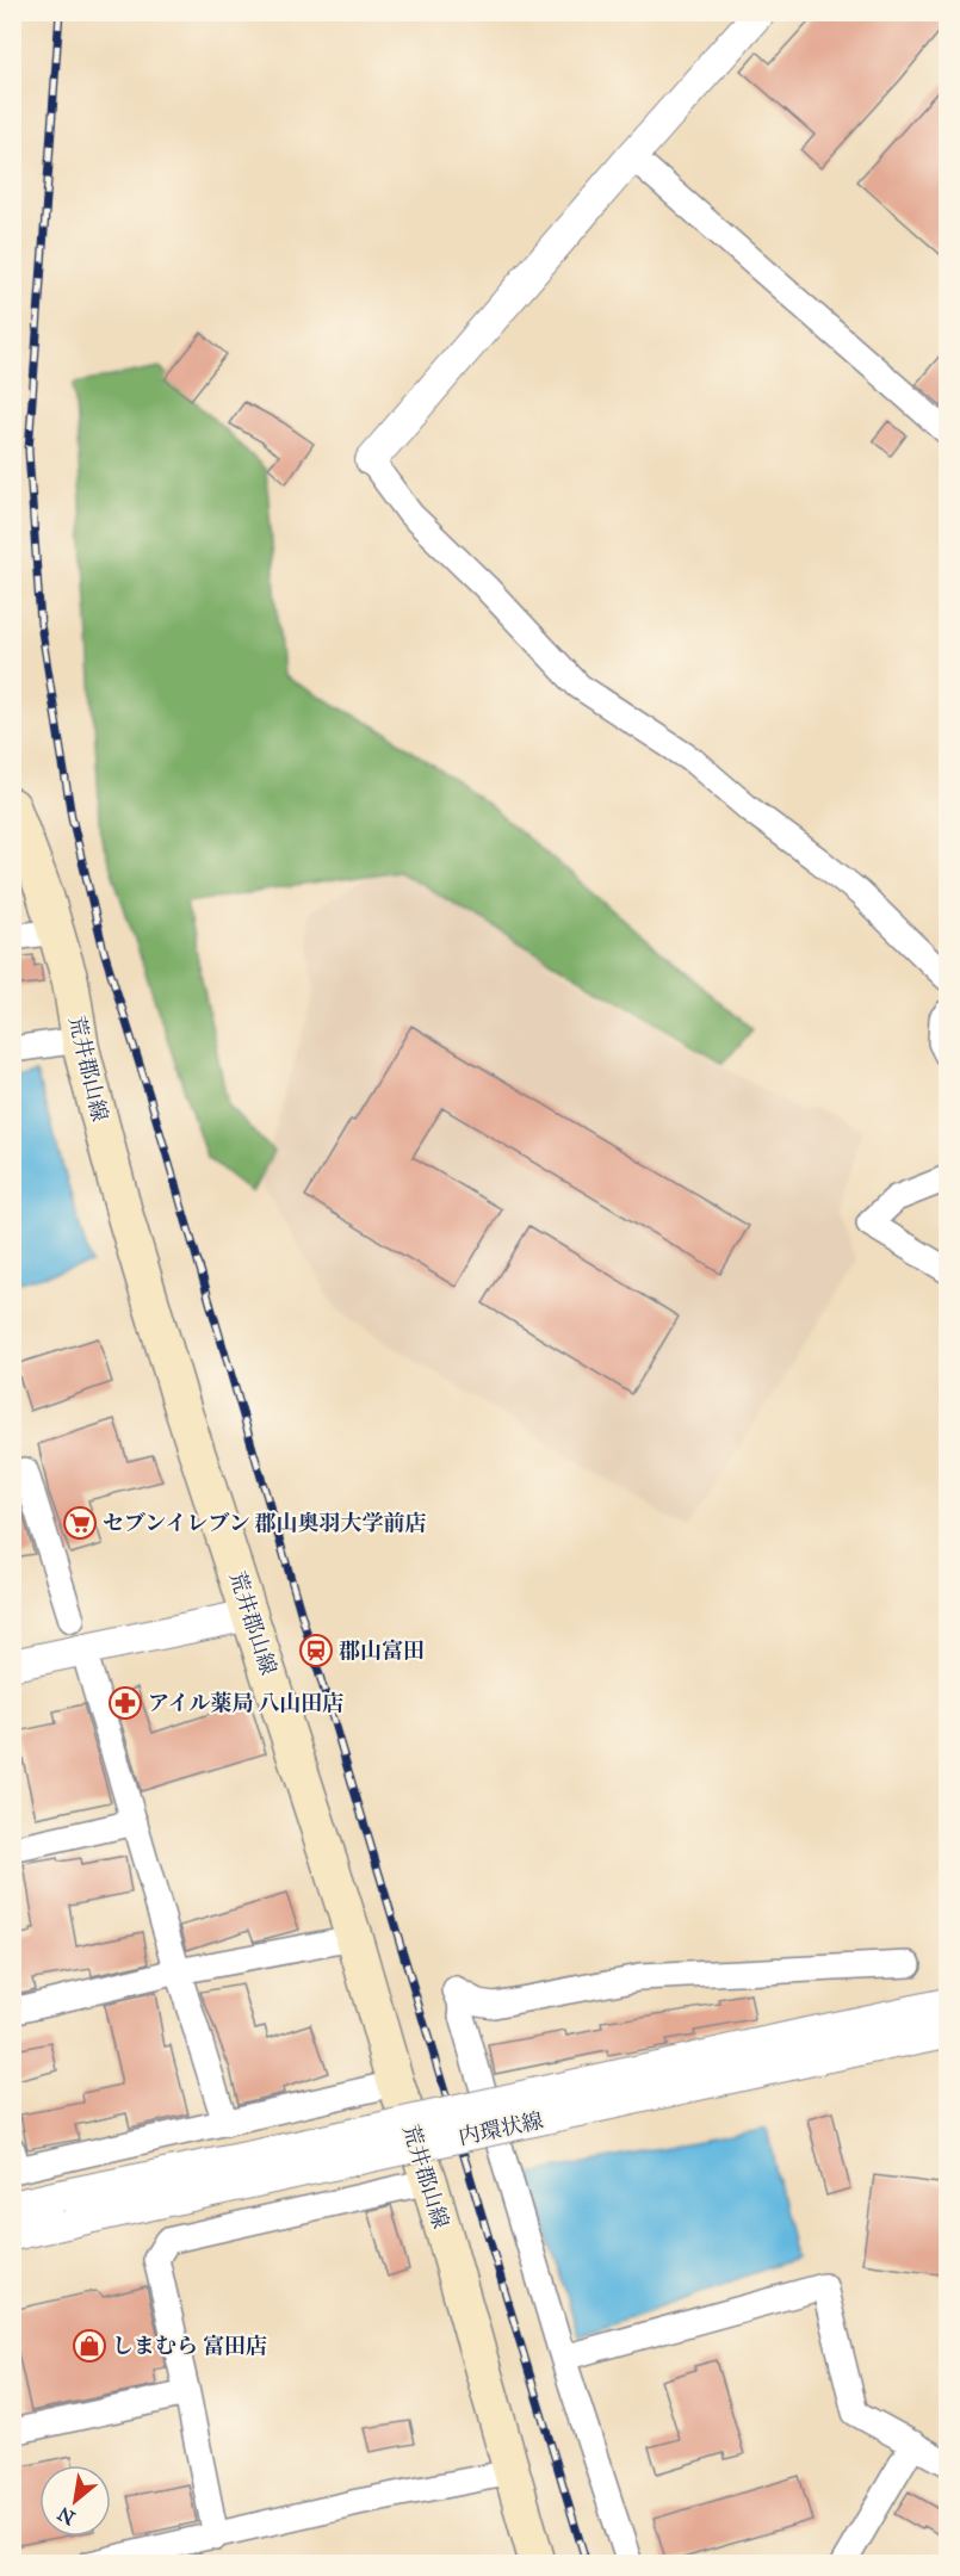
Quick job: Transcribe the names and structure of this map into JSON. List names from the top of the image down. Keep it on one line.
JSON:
{"streets":{"main road":["荒井郡山線"],"street":["内環状線"]},"places":{"supermarket":["セブンイレブン 郡山奥羽大学前店"],"station":["郡山富田"],"pharmacy":["アイル薬局 八山田店"],"shop":["しまむら 富田店"]},"north":"bottom left"}
